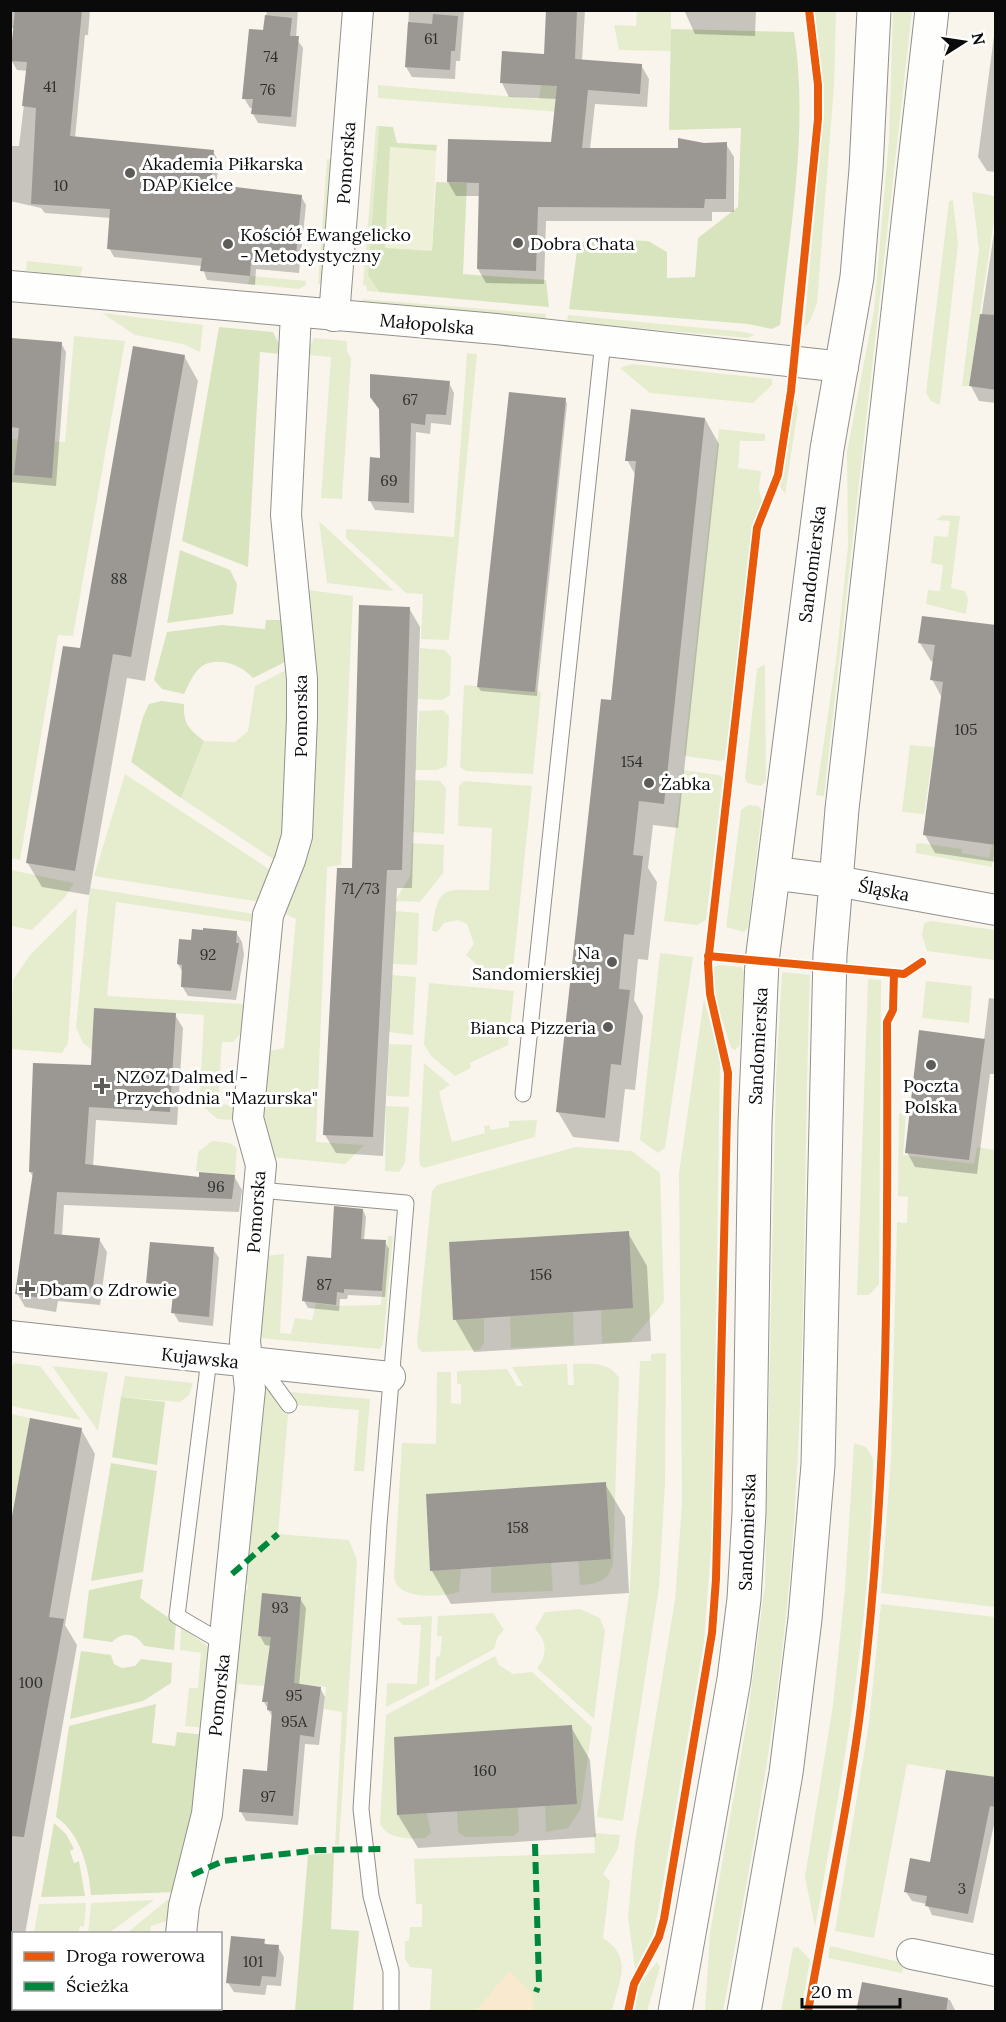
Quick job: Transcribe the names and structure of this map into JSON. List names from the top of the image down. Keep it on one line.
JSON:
{"streets":{"street":["Pomorska","Małopolska","Sandomierska","Śląska","Kujawska"]},"crossings":[["Pomorska","Małopolska"],["Pomorska","Kujawska"],["Małopolska","Sandomierska"],["Sandomierska","Śląska"]],"places":{"other":["Akademia Piłkarska DAP Kielce","Dobra Chata","Kościół Ewangelicko - Metodystyczny","Żabka","Na Sandomierskiej","Bianca Pizzeria","Poczta Polska"],"health":["NZOZ Dalmed - Przychodnia \"Mazurska\"","Dbam o Zdrowie"]},"house_numbers":["61","74","41","76","10","67","69","88","105","154","71/73","92","96","156","87","158","93","100","95","95A","160","97","3","101"],"legend":["Droga rowerowa","Ścieżka"],"scale_bar":"20 m","north":"right"}
